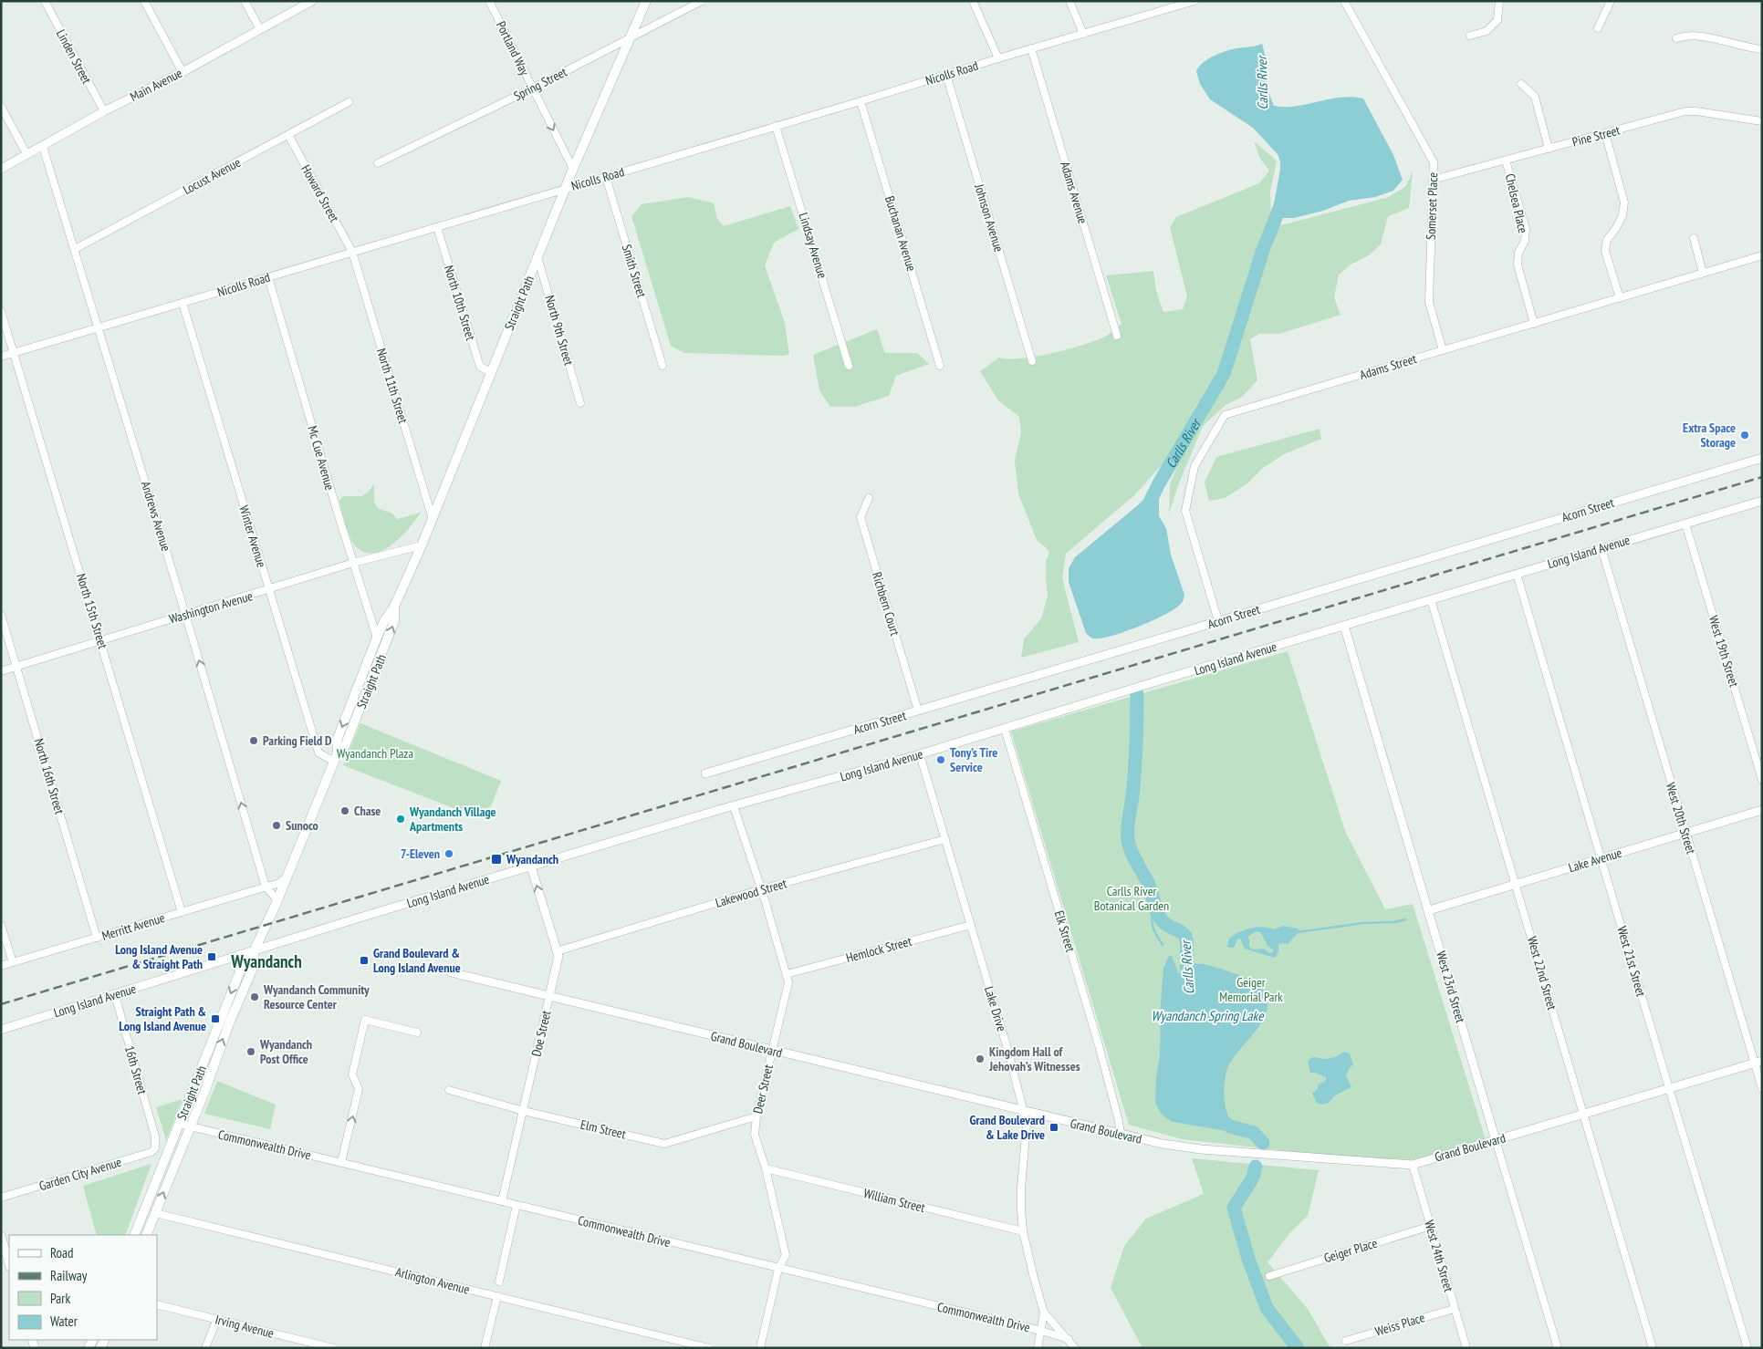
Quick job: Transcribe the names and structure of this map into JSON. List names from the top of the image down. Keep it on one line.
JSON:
{"streets":{"main road":["Straight Path"],"street":["Portland Way","Linden Street","Nicolls Road","Spring Street","Main Avenue","Pine Street","Locust Avenue","Adams Avenue","Howard Street","Chelsea Place","Somerset Place","Johnson Avenue","Buchanan Avenue","Lindsay Avenue","Smith Street","North 10th Street","North 9th Street","Adams Street","North 11th Street","Mc Cue Avenue","Acorn Street","Andrews Avenue","Winter Avenue","Long Island Avenue","Richbern Court","Washington Avenue","North 15th Street","West 19th Street","North 16th Street","West 20th Street","Lake Avenue","Lakewood Street","Merritt Avenue","Elk Street","Hemlock Street","West 21st Street","West 22nd Street","West 23rd Street","Lake Drive","Doe Street","Grand Boulevard","16th Street","Deer Street","Elm Street","Commonwealth Drive","Garden City Avenue","William Street","Geiger Place","West 24th Street","Arlington Avenue","Weiss Place","Irving Avenue"]},"crossings":[["Portland Way","Spring Street"],["Portland Way","Straight Path"],["Linden Street","Main Avenue"],["Nicolls Road","Adams Avenue"],["Nicolls Road","Howard Street"],["Nicolls Road","Johnson Avenue"],["Nicolls Road","Buchanan Avenue"],["Nicolls Road","Lindsay Avenue"],["Nicolls Road","Smith Street"],["Nicolls Road","North 10th Street"],["Nicolls Road","Straight Path"],["Nicolls Road","North 11th Street"],["Nicolls Road","Mc Cue Avenue"],["Nicolls Road","Andrews Avenue"],["Nicolls Road","Winter Avenue"],["Nicolls Road","North 15th Street"],["Spring Street","Straight Path"],["Main Avenue","Andrews Avenue"],["Pine Street","Chelsea Place"],["Pine Street","Somerset Place"],["Locust Avenue","Howard Street"],["Locust Avenue","Andrews Avenue"],["Howard Street","North 11th Street"],["Chelsea Place","Adams Street"],["Somerset Place","Adams Street"],["North 10th Street","Straight Path"],["Straight Path","North 9th Street"],["Straight Path","North 11th Street"],["Straight Path","Mc Cue Avenue"],["Straight Path","Winter Avenue"],["Straight Path","Long Island Avenue"],["Straight Path","Washington Avenue"],["Straight Path","Merritt Avenue"],["Straight Path","Commonwealth Drive"],["Straight Path","Arlington Avenue"],["Adams Street","Acorn Street"],["Mc Cue Avenue","Washington Avenue"],["Acorn Street","Richbern Court"],["Andrews Avenue","Washington Avenue"],["Andrews Avenue","Merritt Avenue"],["Winter Avenue","Washington Avenue"],["Long Island Avenue","West 19th Street"],["Long Island Avenue","West 20th Street"],["Long Island Avenue","Elk Street"],["Long Island Avenue","West 21st Street"],["Long Island Avenue","West 22nd Street"],["Long Island Avenue","West 23rd Street"],["Long Island Avenue","Lake Drive"],["Long Island Avenue","Doe Street"],["Long Island Avenue","16th Street"],["Long Island Avenue","Deer Street"],["Washington Avenue","North 15th Street"],["Washington Avenue","North 16th Street"],["North 15th Street","Merritt Avenue"],["North 16th Street","Merritt Avenue"],["West 20th Street","Lake Avenue"],["West 20th Street","Grand Boulevard"],["Lake Avenue","West 21st Street"],["Lake Avenue","West 22nd Street"],["Lake Avenue","West 23rd Street"],["Lakewood Street","Lake Drive"],["Lakewood Street","Doe Street"],["Lakewood Street","Deer Street"],["Elk Street","Grand Boulevard"],["Hemlock Street","Lake Drive"],["Hemlock Street","Deer Street"],["West 21st Street","Grand Boulevard"],["West 22nd Street","Grand Boulevard"],["West 23rd Street","Grand Boulevard"],["Lake Drive","Grand Boulevard"],["Lake Drive","Commonwealth Drive"],["Lake Drive","William Street"],["Doe Street","Grand Boulevard"],["Doe Street","Elm Street"],["Doe Street","Commonwealth Drive"],["Grand Boulevard","Deer Street"],["Grand Boulevard","West 24th Street"],["16th Street","Garden City Avenue"],["Deer Street","Elm Street"],["Deer Street","Commonwealth Drive"],["Deer Street","William Street"],["Geiger Place","West 24th Street"],["West 24th Street","Weiss Place"]],"one_way":["Portland Way","Andrews Avenue"],"districts":["Wyandanch"],"water":["Carlls River","Wyandanch Spring Lake"],"parks":["Wyandanch Plaza","Carlls River Botanical Garden","Geiger Memorial Park"],"places":{"other":["Extra Space Storage","Parking Field D","Tony’s Tire Service","Chase","Wyandanch Village Apartments","Sunoco","7-Eleven","Wyandanch Community Resource Center","Wyandanch Post Office","Kingdom Hall of Jehovah’s Witnesses"],"transit":["Wyandanch","Long Island Avenue & Straight Path","Grand Boulevard & Long Island Avenue","Straight Path & Long Island Avenue","Grand Boulevard & Lake Drive"]},"legend":["Road","Railway","Park","Water"]}
